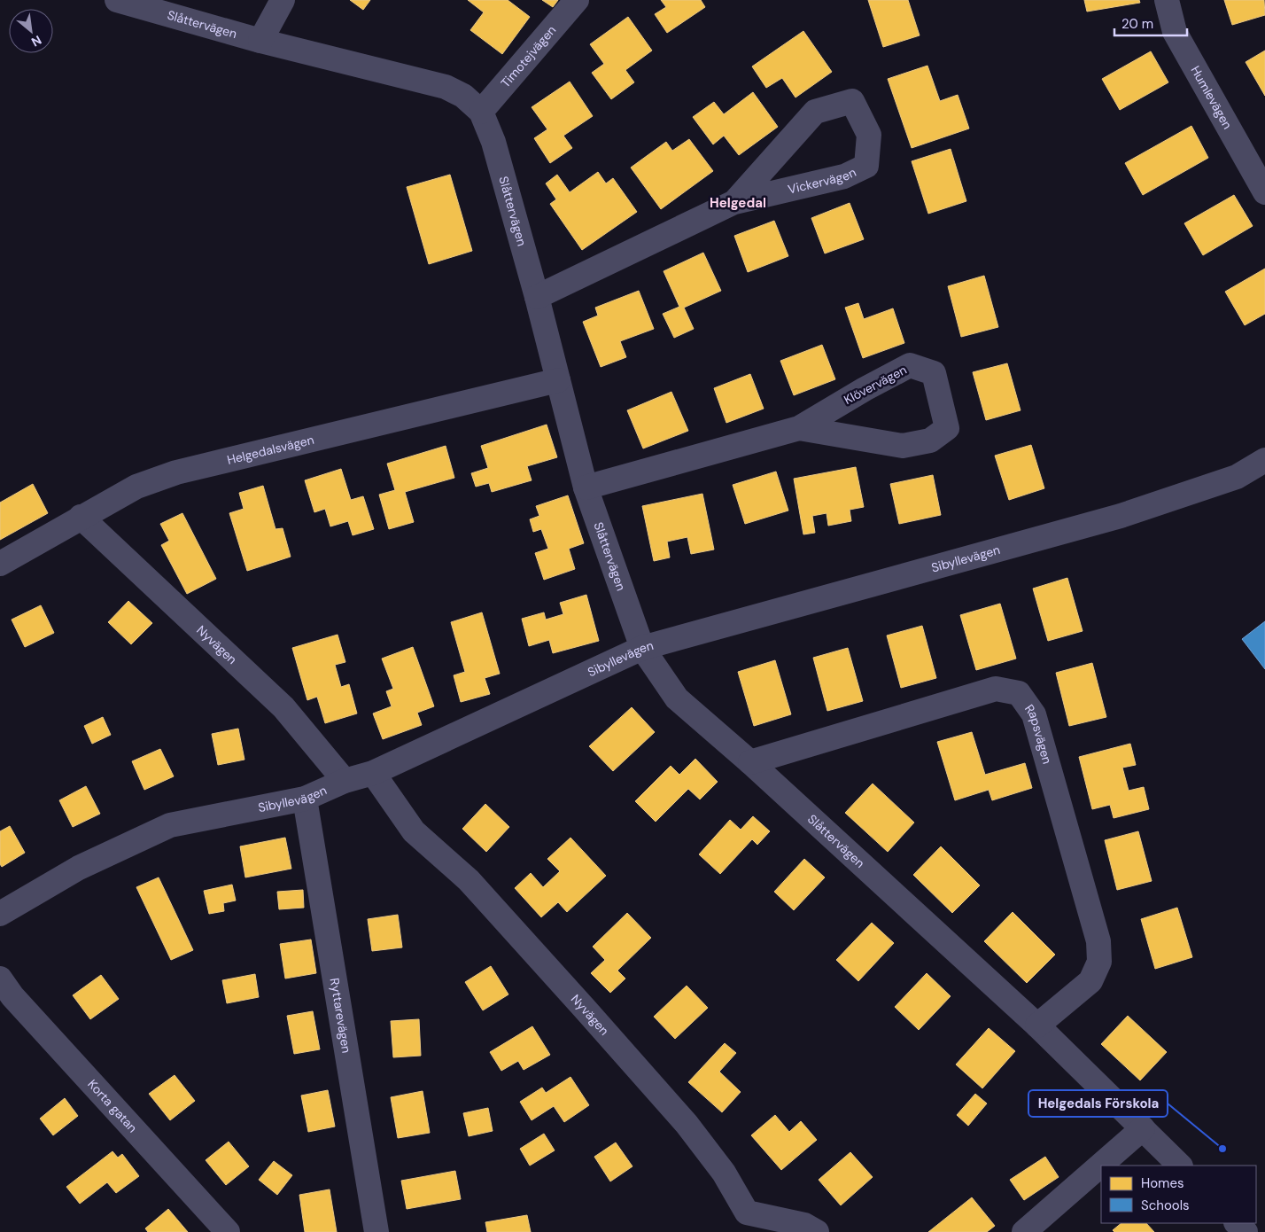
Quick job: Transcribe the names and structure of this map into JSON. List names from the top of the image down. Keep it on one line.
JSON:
{"streets":{"street":["Slåttervägen","Timotejvägen","Humlevägen","Vickervägen","Klövervägen","Helgedalsvägen","Sibyllevägen","Nyvägen","Rapsvägen","Ryttarevägen","Korta gatan"]},"crossings":[["Slåttervägen","Timotejvägen"],["Slåttervägen","Vickervägen"],["Slåttervägen","Klövervägen"],["Slåttervägen","Helgedalsvägen"],["Slåttervägen","Sibyllevägen"],["Slåttervägen","Rapsvägen"],["Helgedalsvägen","Nyvägen"],["Sibyllevägen","Nyvägen"],["Sibyllevägen","Ryttarevägen"]],"districts":["Helgedal"],"places":["Helgedals Förskola"],"legend":["Homes","Schools"],"scale_bar":"20 m","north":"bottom right"}
